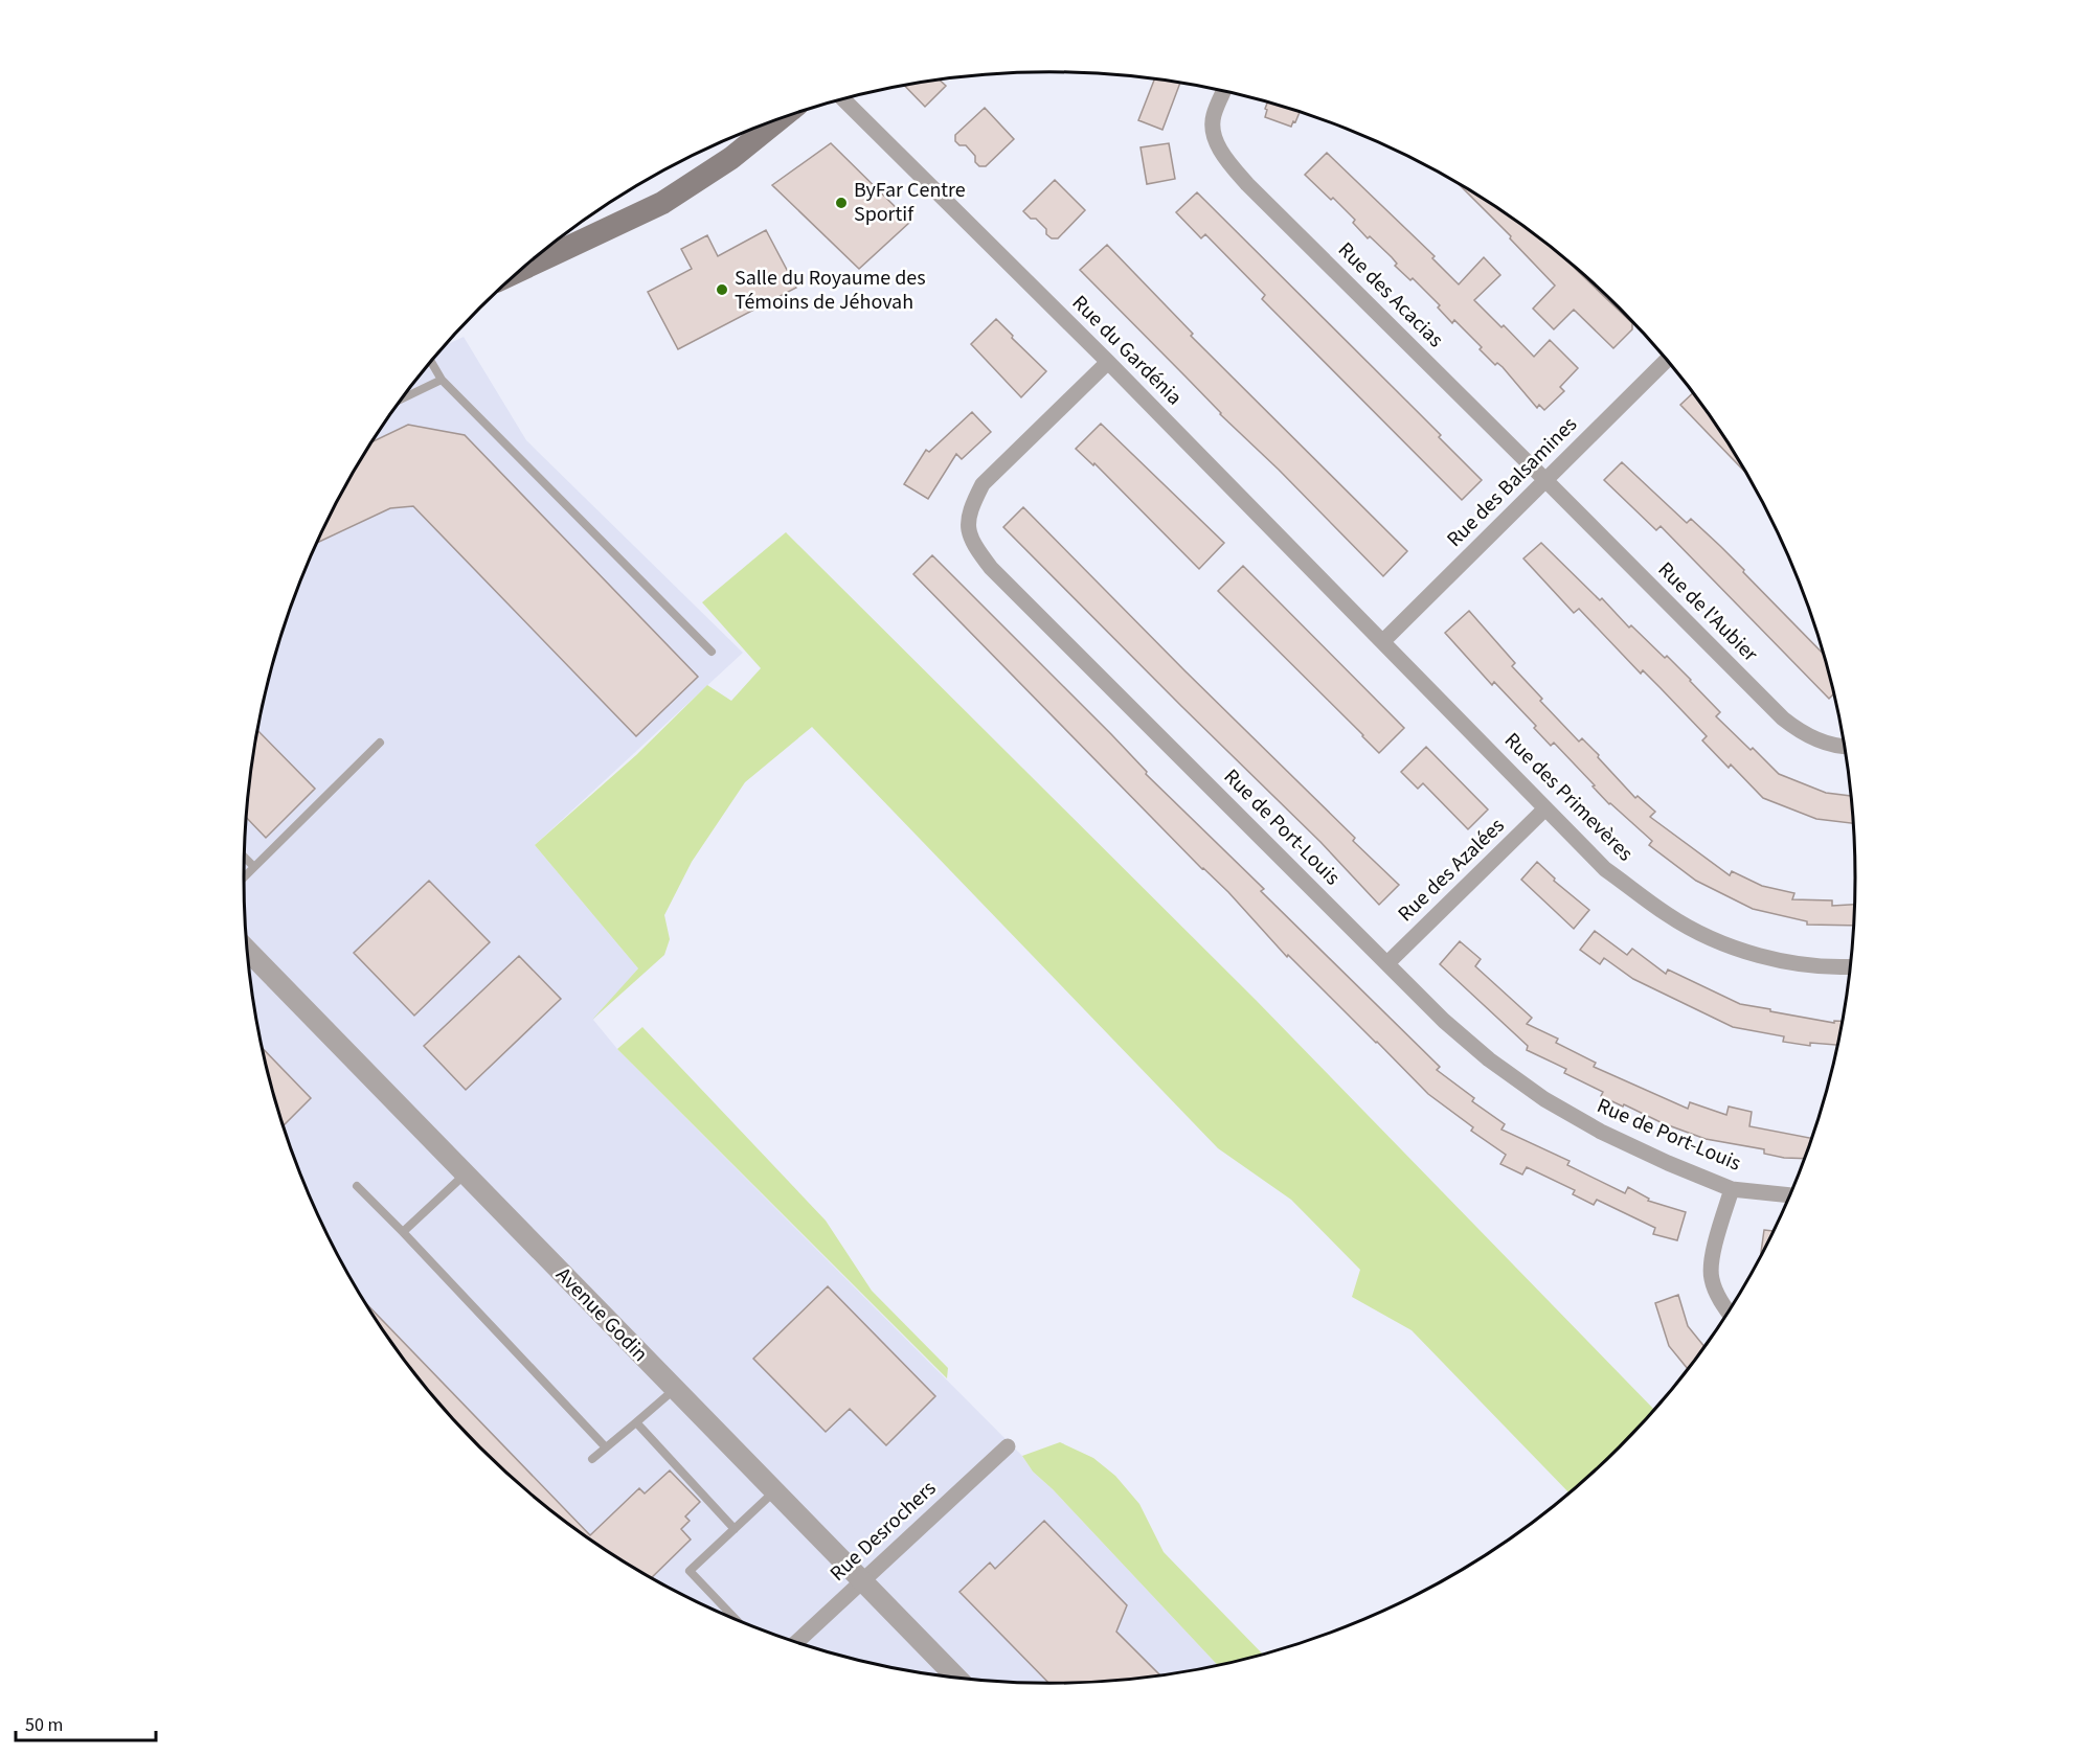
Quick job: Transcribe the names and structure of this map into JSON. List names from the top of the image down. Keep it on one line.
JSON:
{"streets":{"street":["Rue des Acacias","Rue du Gardénia","Rue des Balsamines","Rue de l'Aubier","Rue des Primevères","Rue de Port-Louis","Rue des Azalées","Avenue Godin","Rue Desrochers"]},"crossings":[["Rue des Acacias","Rue des Balsamines"],["Rue des Acacias","Rue de l'Aubier"],["Rue du Gardénia","Rue des Balsamines"],["Rue du Gardénia","Rue des Primevères"],["Rue du Gardénia","Rue de Port-Louis"],["Rue des Balsamines","Rue de l'Aubier"],["Rue des Balsamines","Rue des Primevères"],["Rue des Primevères","Rue des Azalées"],["Rue de Port-Louis","Rue des Azalées"],["Avenue Godin","Rue Desrochers"]],"places":["ByFar Centre Sportif","Salle du Royaume des Témoins de Jéhovah"],"scale_bar":"50 m"}
